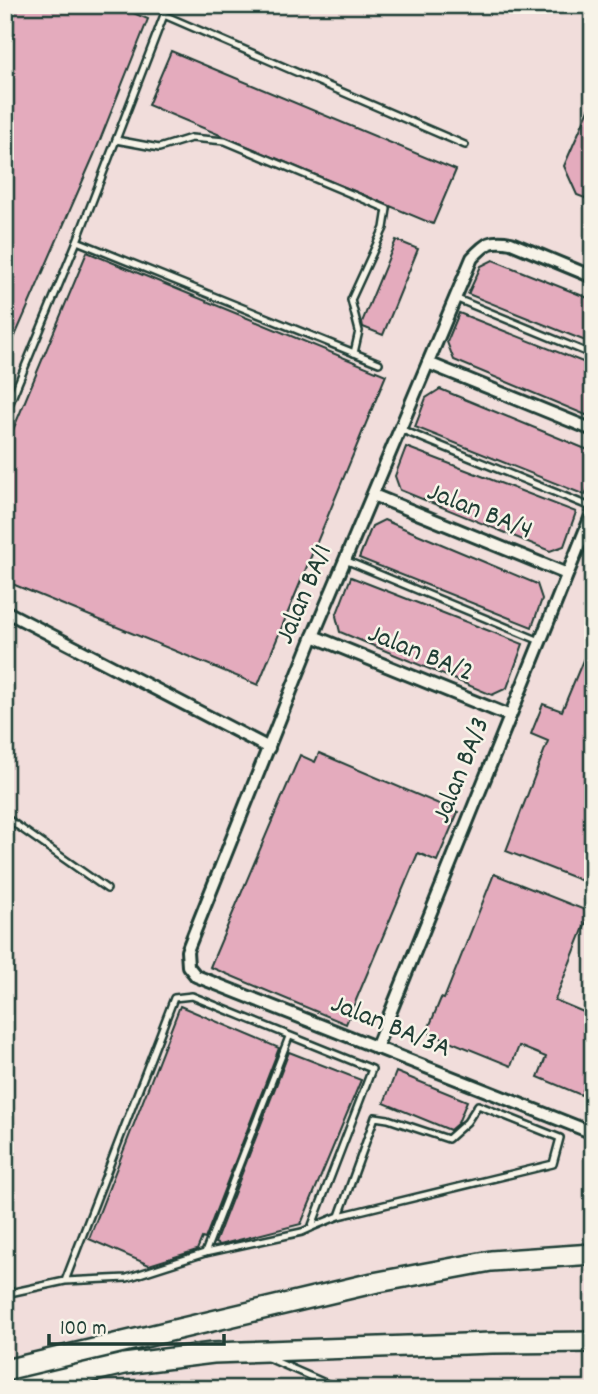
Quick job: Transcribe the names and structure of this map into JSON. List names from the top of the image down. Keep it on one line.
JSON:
{"streets":{"street":["Jalan BA/4","Jalan BA/1","Jalan BA/2","Jalan BA/3","Jalan BA/3A"]},"crossings":[["Jalan BA/4","Jalan BA/1"],["Jalan BA/4","Jalan BA/3"],["Jalan BA/1","Jalan BA/2"],["Jalan BA/1","Jalan BA/3A"],["Jalan BA/2","Jalan BA/3"],["Jalan BA/3","Jalan BA/3A"]],"scale_bar":"100 m"}
